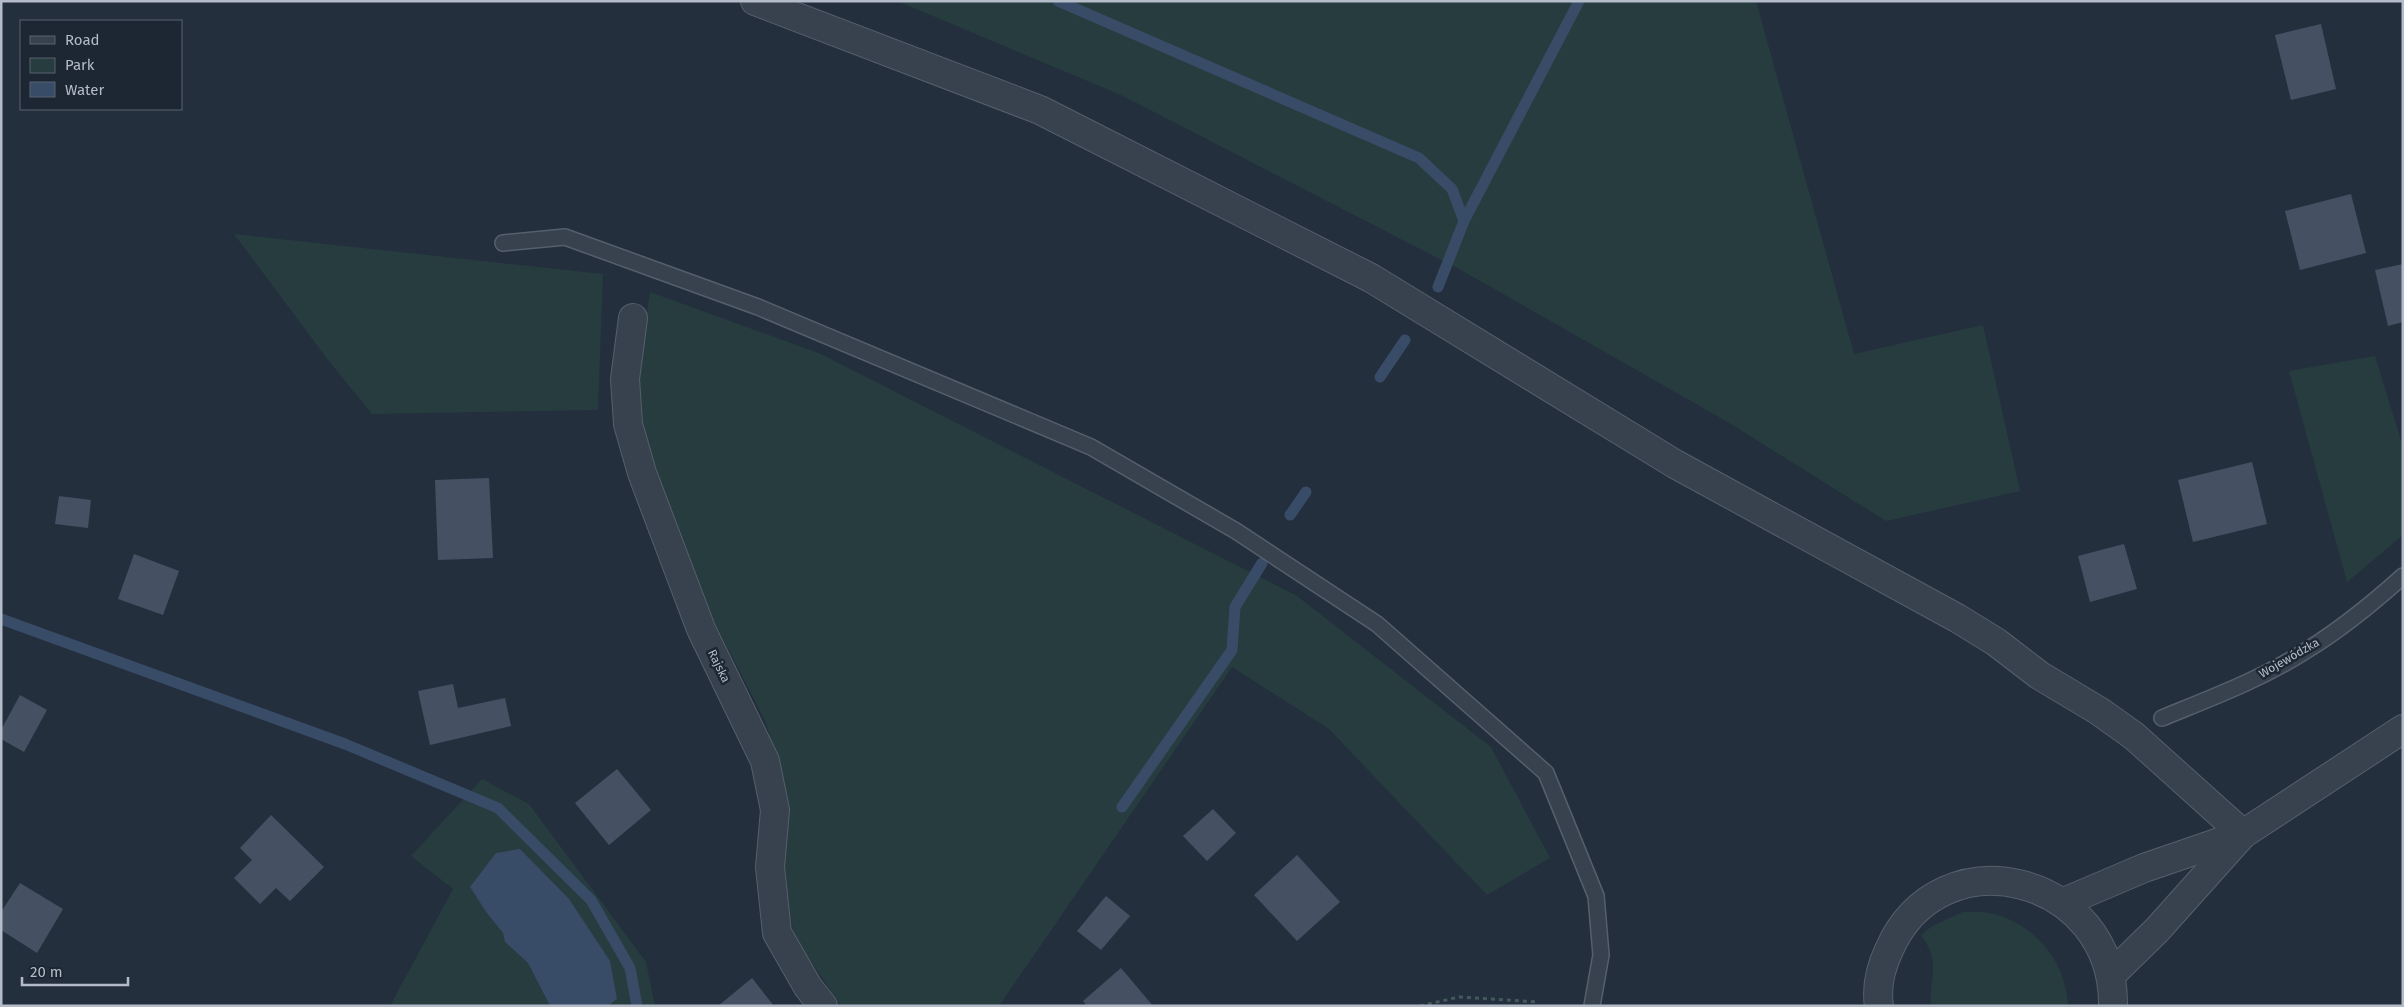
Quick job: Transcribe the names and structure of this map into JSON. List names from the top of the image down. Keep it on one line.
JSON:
{"streets":{"street":["Rajska"],"lane":["Wojewódzka"]},"legend":["Road","Park","Water"],"scale_bar":"20 m"}
